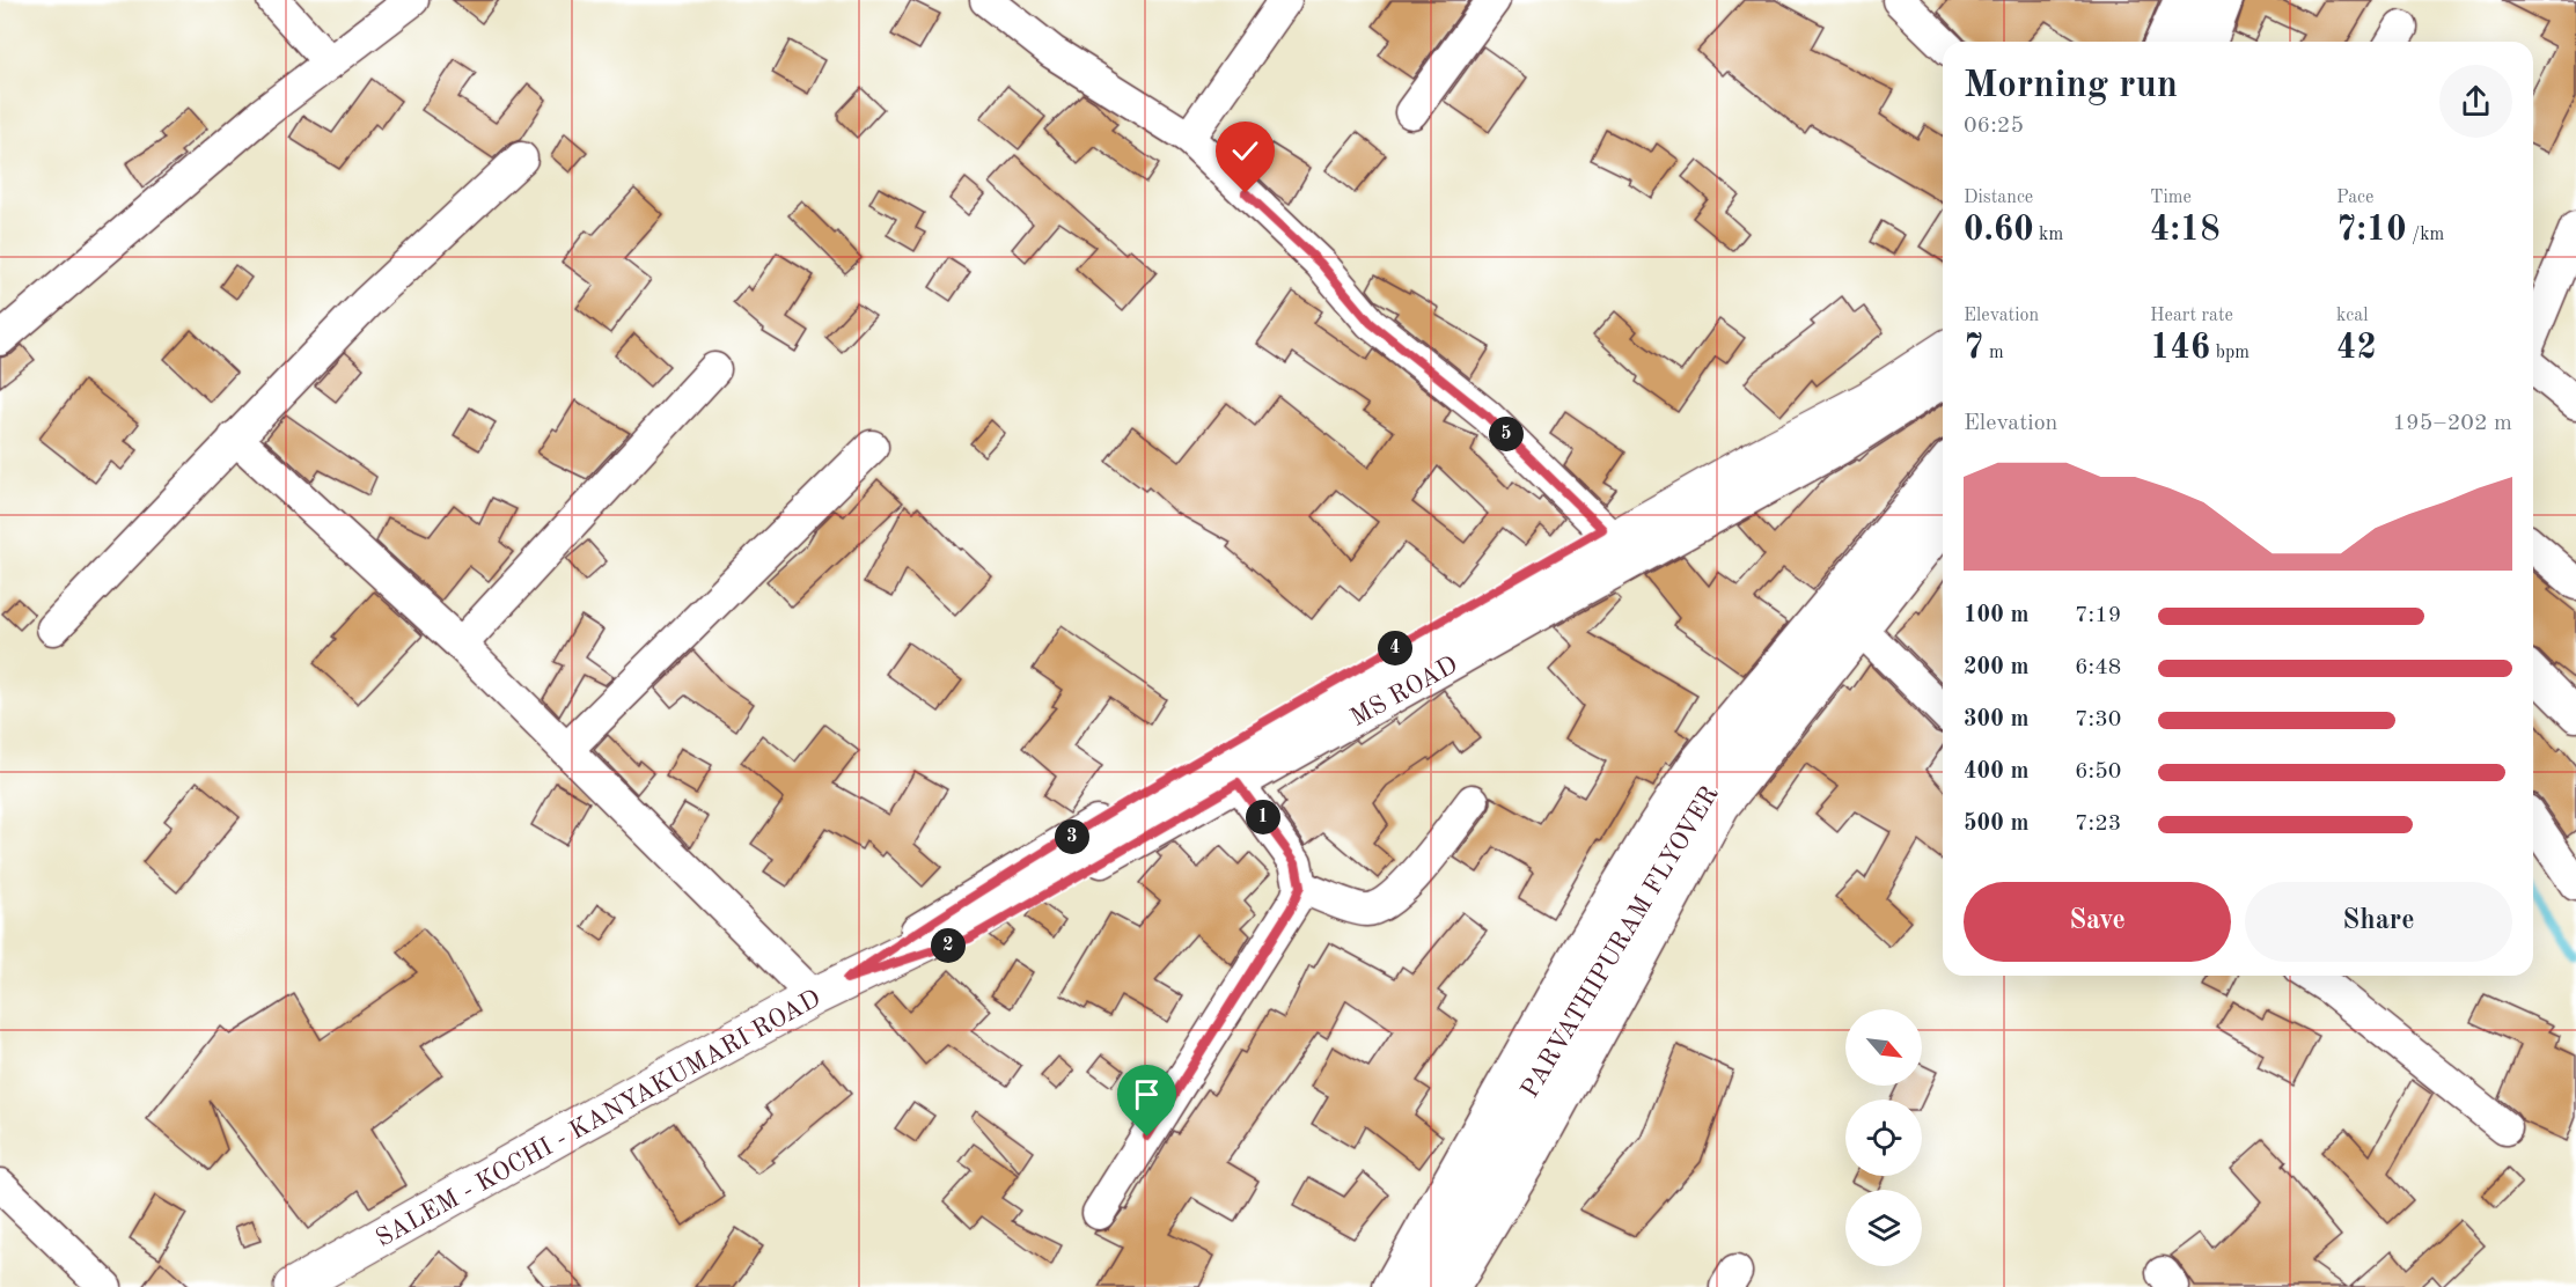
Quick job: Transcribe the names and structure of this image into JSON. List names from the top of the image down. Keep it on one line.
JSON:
{"streets":{"highway":["PARVATHIPURAM FLYOVER","SALEM - KOCHI - KANYAKUMARI ROAD"],"street":["MS ROAD"]},"crossings":[["MS ROAD","SALEM - KOCHI - KANYAKUMARI ROAD"]],"north":"bottom right","page":{"heading":["Morning run","06:25"],"stats":[["Distance","0.60 km"],["Time","4:18"],["Pace","7:10 /km"],["Elevation","7 m"],["Heart rate","146 bpm"],["kcal","42"]],"chart":["Elevation","195–202 m"],"pins":["5","4","1","3","2"],"list":[{"name":"100 m","note":"7:19"},{"name":"200 m","note":"6:48"},{"name":"300 m","note":"7:30"},{"name":"400 m","note":"6:50"},{"name":"500 m","note":"7:23"}],"buttons":["Save","Share"]}}
